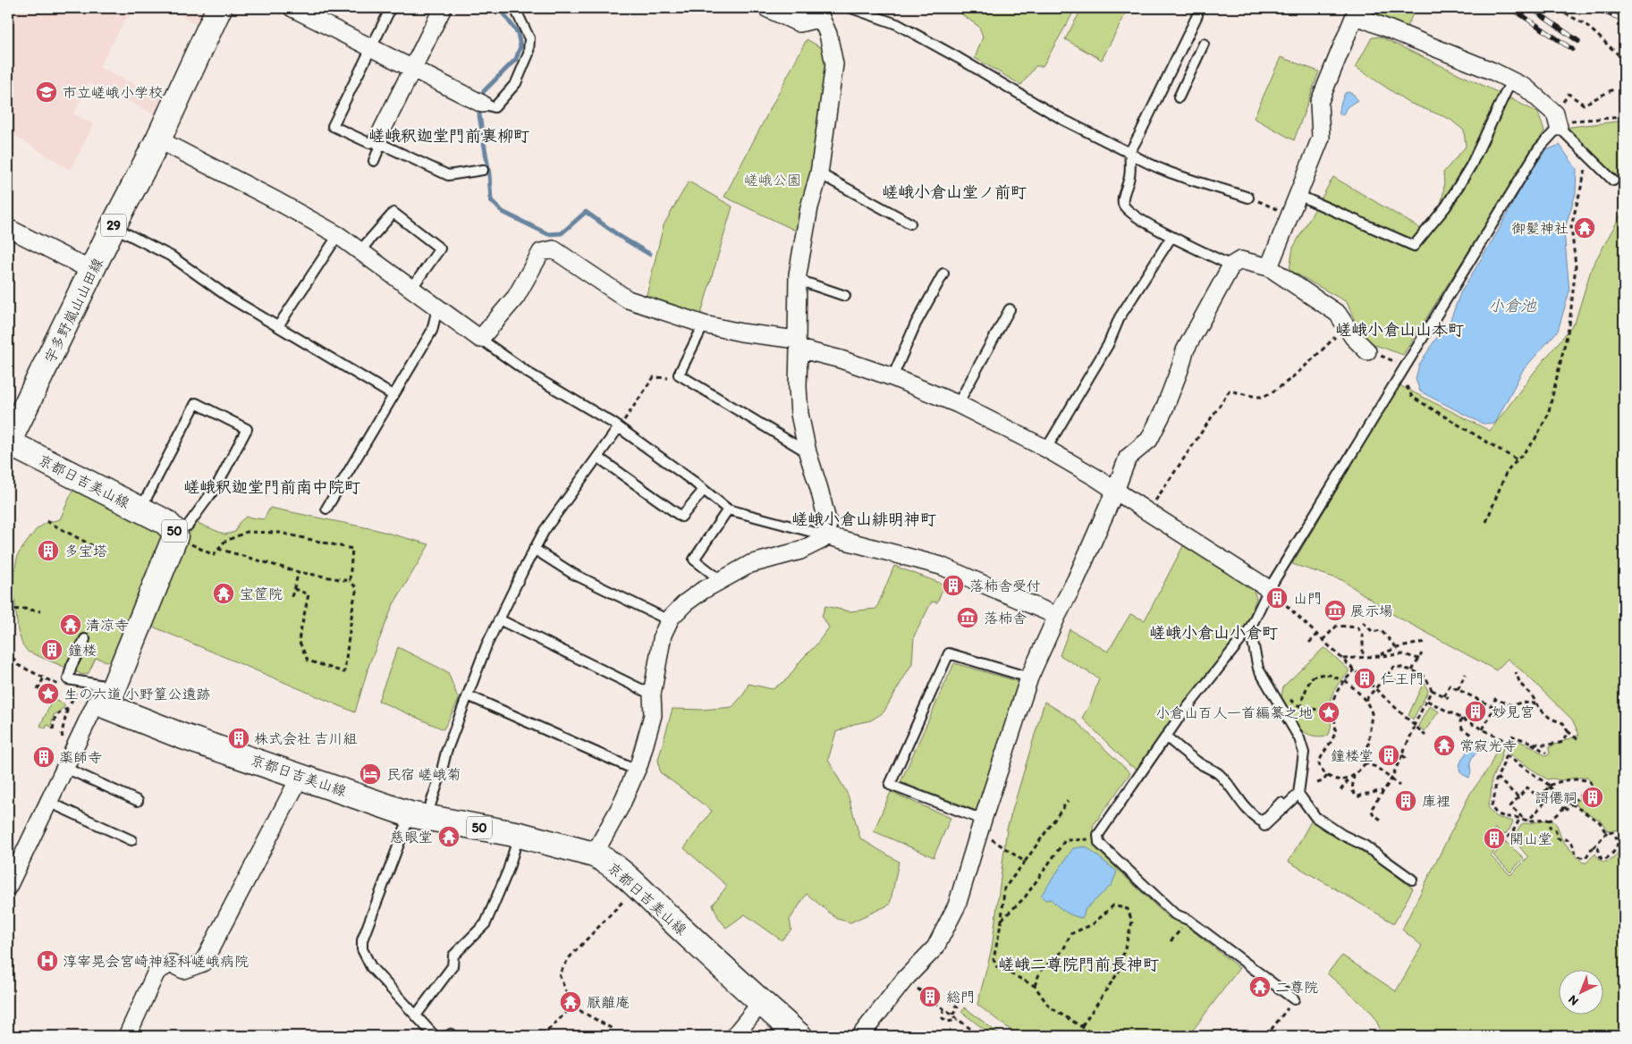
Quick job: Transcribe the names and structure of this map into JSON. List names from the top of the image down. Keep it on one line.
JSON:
{"streets":{"main road":["29","宇多野嵐山山田線","京都日吉美山線","50"]},"crossings":[["宇多野嵐山山田線","京都日吉美山線"],["京都日吉美山線","50"]],"districts":["嵯峨釈迦堂門前裏柳町","嵯峨小倉山堂ノ前町","嵯峨小倉山山本町","嵯峨釈迦堂門前南中院町","嵯峨小倉山緋明神町","嵯峨小倉山小倉町","嵯峨二尊院門前長神町"],"water":["小倉池"],"parks":["嵯峨公園"],"places":{"school or university":["市立嵯峨小学校"],"temple":["御髪神社","宝筐院","清凉寺","常寂光寺","慈眼堂","二尊院","厭離庵"],"building":["多宝塔","落柿舎受付","山門","鐘楼","仁王門","妙見宮","株式会社 吉川組","鐘楼堂","薬師寺","謌僊祠","庫裡","開山堂","総門"],"museum":["展示場","落柿舎"],"place":["生の六道 小野篁公遺跡","小倉山百人一首編纂之地"],"hotel":["民宿 嵯峨菊"],"hospital":["淳宰晃会宮崎神経科嵯峨病院"]},"north":"bottom left"}
